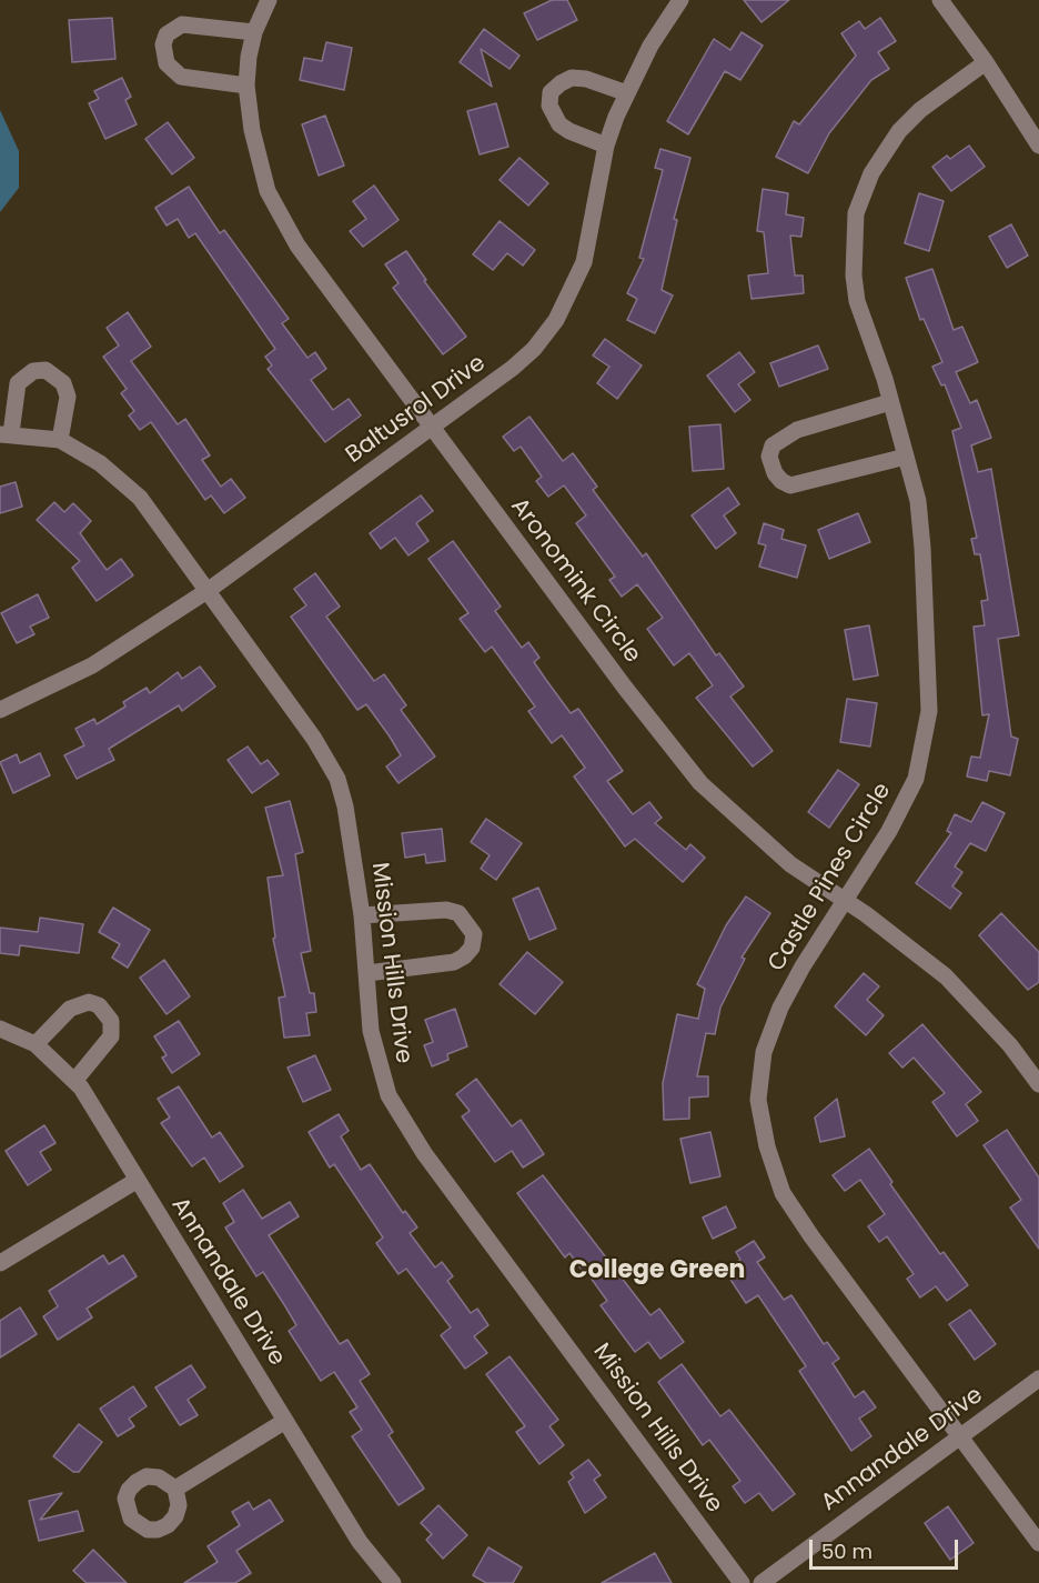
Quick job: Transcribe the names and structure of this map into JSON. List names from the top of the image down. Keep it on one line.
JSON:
{"streets":{"street":["Baltusrol Drive","Aronomink Circle","Castle Pines Circle","Mission Hills Drive","Annandale Drive"]},"crossings":[["Baltusrol Drive","Aronomink Circle"],["Baltusrol Drive","Mission Hills Drive"],["Aronomink Circle","Castle Pines Circle"],["Castle Pines Circle","Annandale Drive"]],"districts":["College Green"],"scale_bar":"50 m"}
